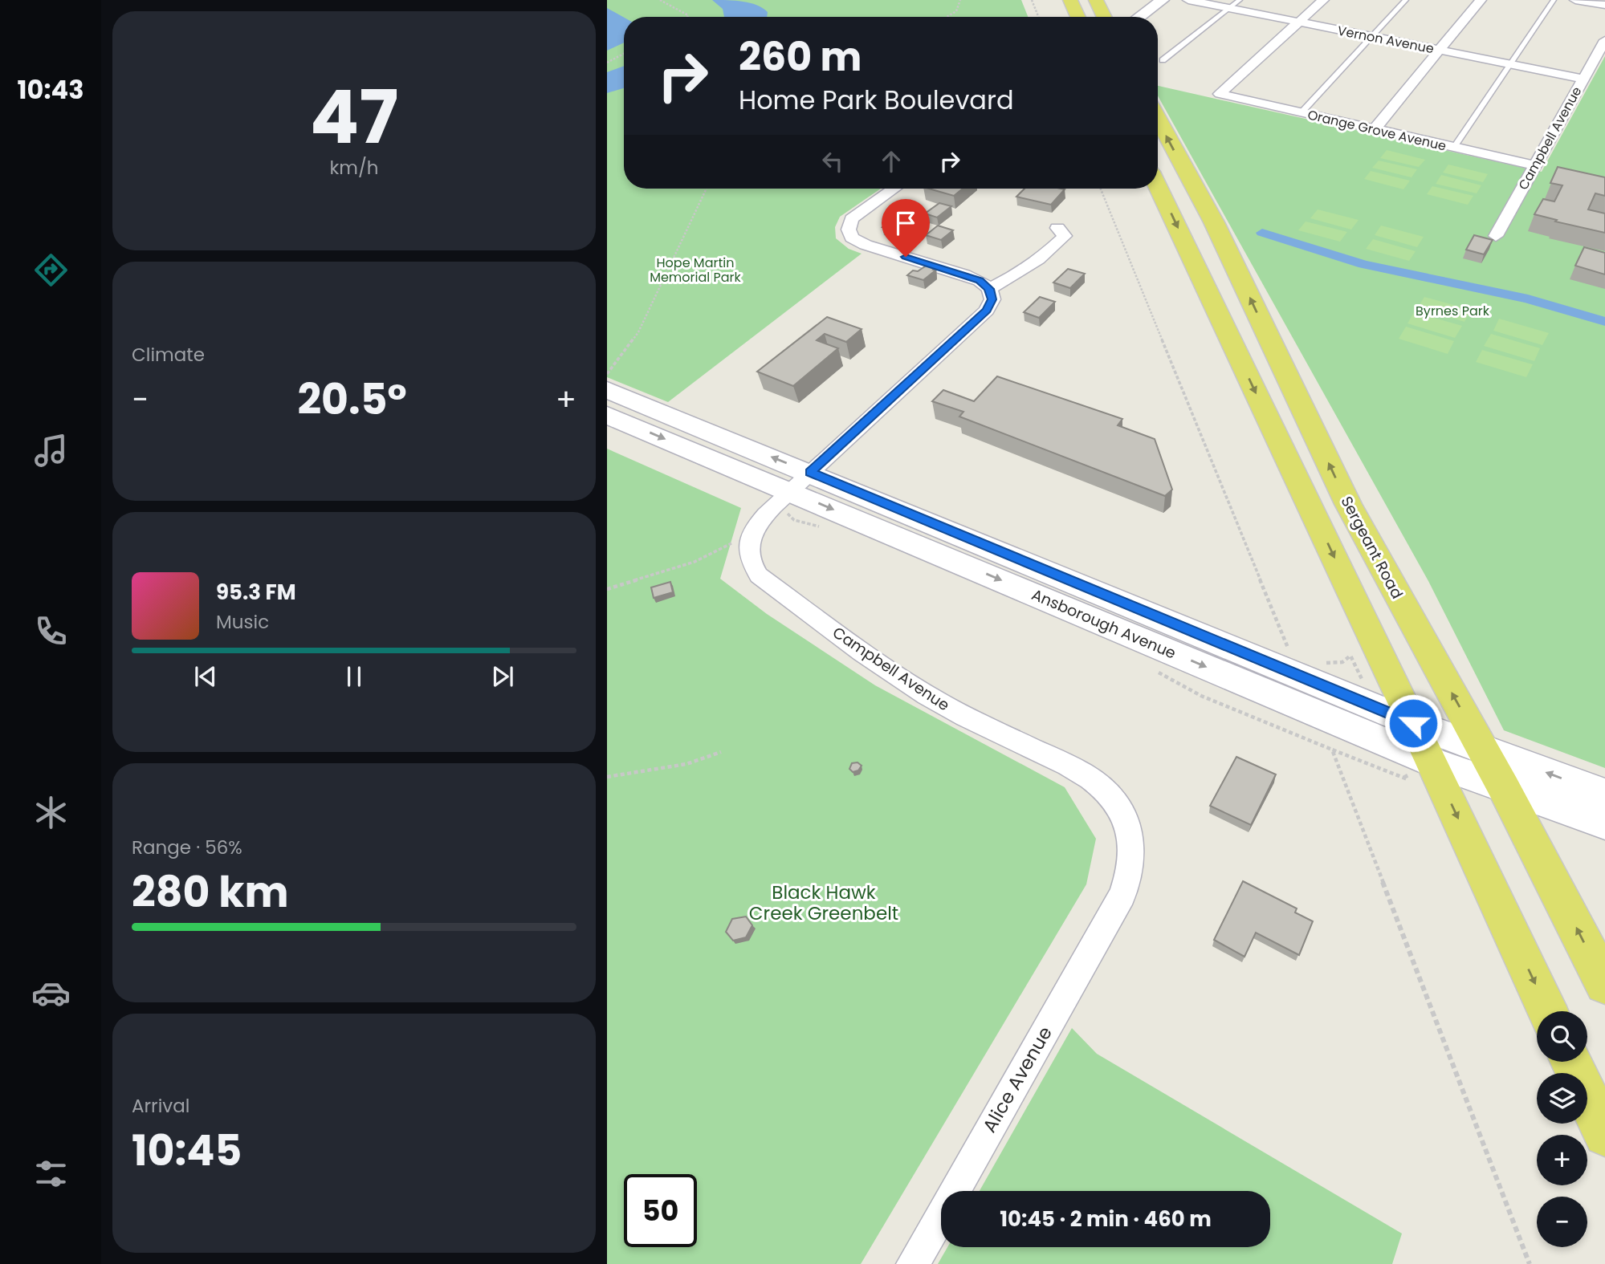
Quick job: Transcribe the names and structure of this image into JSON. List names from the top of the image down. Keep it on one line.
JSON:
{"streets":{"main road":["Sergeant Road","Ansborough Avenue"],"street":["Vernon Avenue","Orange Grove Avenue","Campbell Avenue","Alice Avenue"]},"crossings":[["Vernon Avenue","Orange Grove Avenue"],["Vernon Avenue","Campbell Avenue"],["Orange Grove Avenue","Campbell Avenue"],["Campbell Avenue","Alice Avenue"],["Sergeant Road","Ansborough Avenue"]],"parks":["Hope Martin Memorial Park","Byrnes Park","Black Hawk Creek Greenbelt"],"page":{"tabs":"10:43","tile":[["47","km/h"],"Climate",["Range · 56%","280 km"],["Arrival","10:45"]],"turn":["260 m","Home Park Boulevard"],"heat":["−","20.5°","+"],"song":["95.3 FM","Music"],"map_buttons":["+","−"],"limit":"50","trip":"10:45 · 2 min · 460 m"}}
